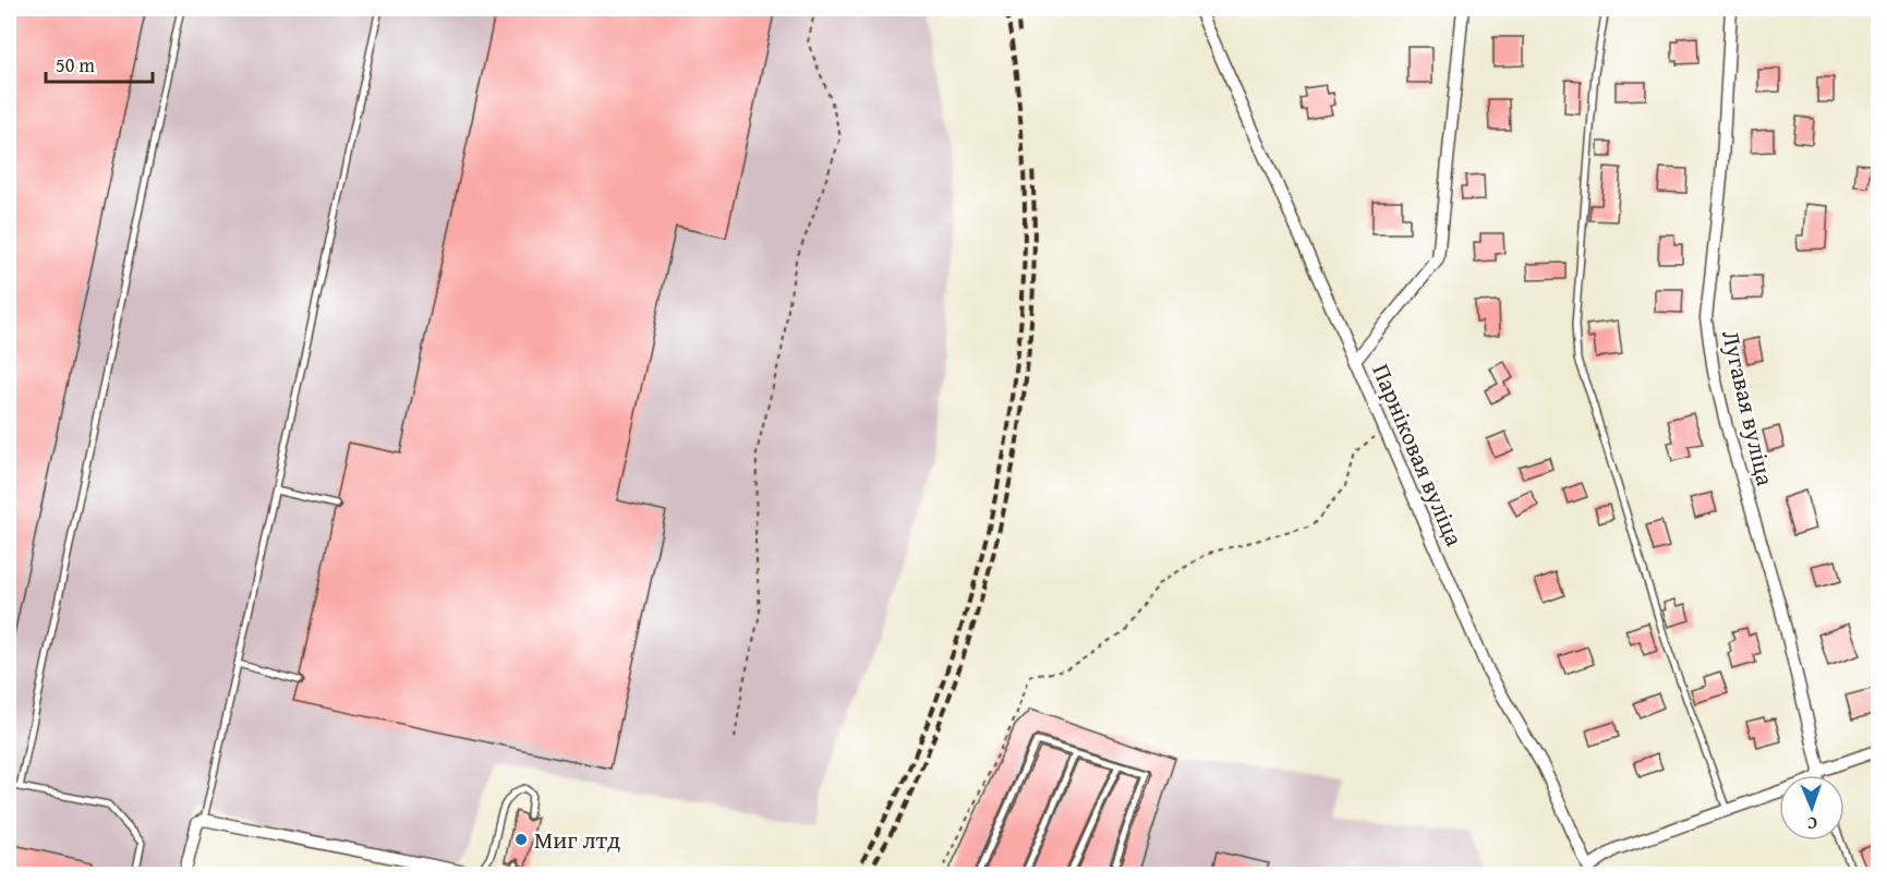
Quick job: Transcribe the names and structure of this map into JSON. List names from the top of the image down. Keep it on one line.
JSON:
{"streets":{"street":["Лугавая вуліца","Парніковая вуліца"]},"places":["Миг лтд"],"scale_bar":"50 m","north":"bottom"}
